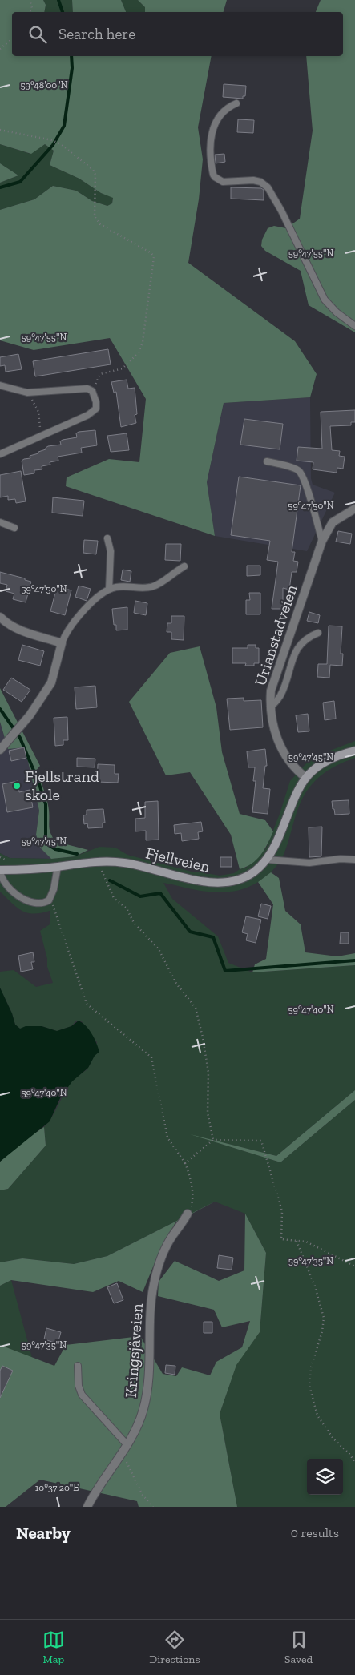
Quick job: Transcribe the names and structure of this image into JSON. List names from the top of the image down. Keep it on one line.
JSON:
{"streets":{"main road":["Fjellveien"],"street":["Urianstadveien","Kringsjåveien"]},"crossings":[["Urianstadveien","Fjellveien"]],"places":["Fjellstrand skole"],"page":{"search":"Search here","heading":["Nearby","0 results"],"nav":["Map","Directions","Saved"]},"coordinates":["59°48'00\"N","59°47'55\"N","59°47'50\"N","59°47'45\"N","59°47'40\"N","59°47'35\"N","10°37'20\"E"]}
